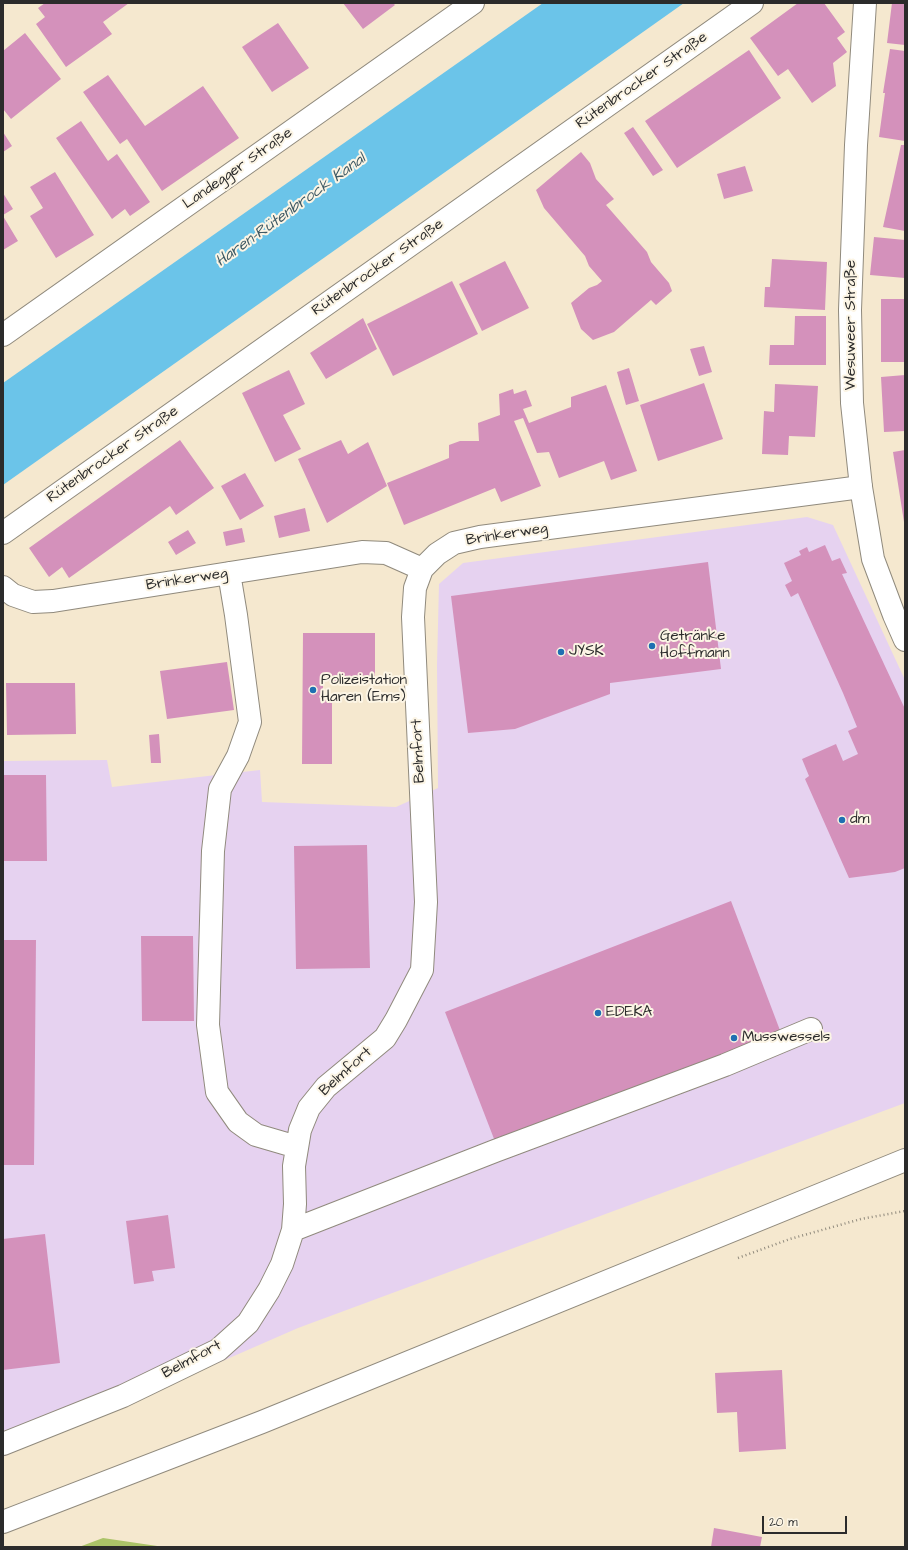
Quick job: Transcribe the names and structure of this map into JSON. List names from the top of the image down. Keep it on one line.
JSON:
{"streets":{"street":["Rütenbrocker Straße","Landegger Straße","Wesuweer Straße","Brinkerweg","Belmfort"]},"crossings":[["Wesuweer Straße","Brinkerweg"],["Brinkerweg","Belmfort"]],"water":["Haren-Rütenbrock Kanal"],"places":["Getränke Hoffmann","JYSK","Polizeistation Haren (Ems)","dm","EDEKA","Musswessels"],"scale_bar":"20 m"}
